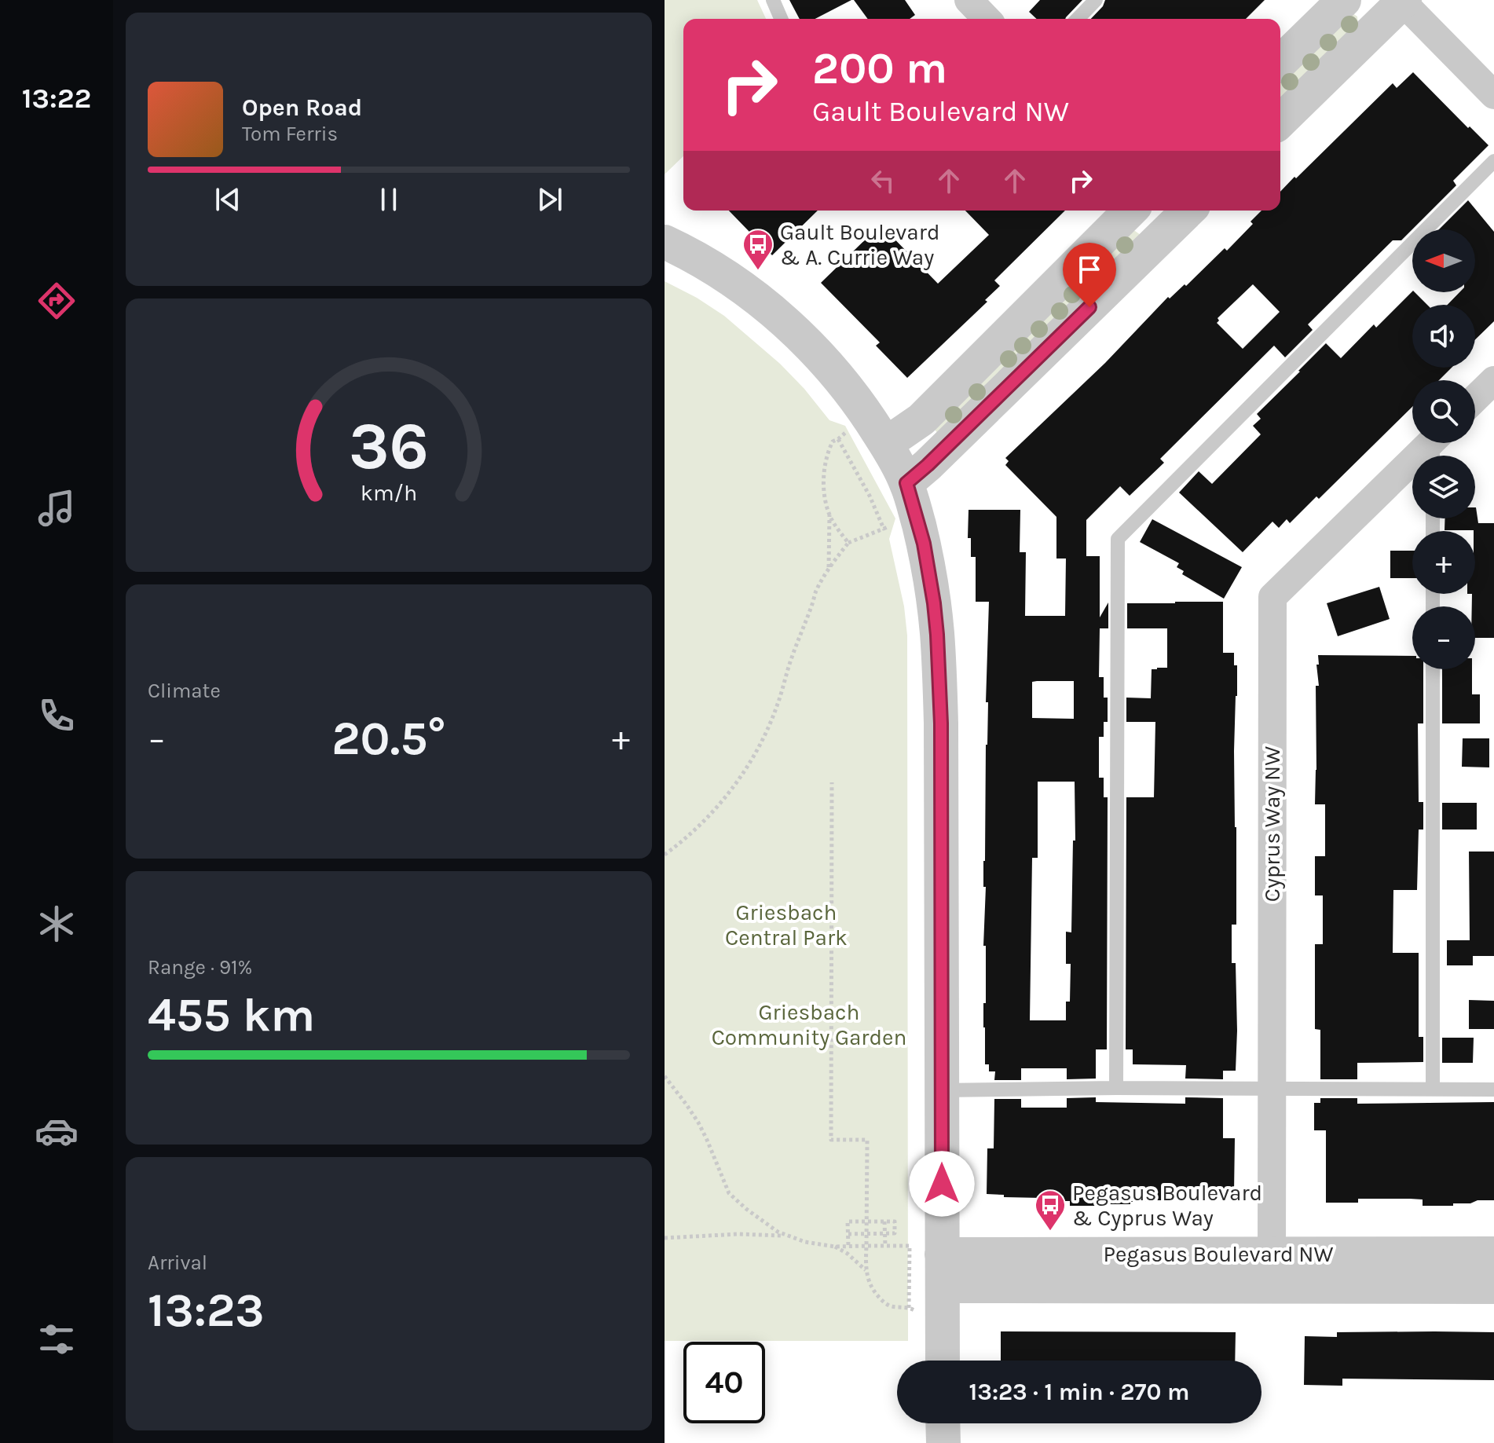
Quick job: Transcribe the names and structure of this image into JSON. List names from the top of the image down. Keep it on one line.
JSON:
{"streets":{"street":["Cyprus Way NW","Pegasus Boulevard NW"]},"crossings":[["Cyprus Way NW","Pegasus Boulevard NW"]],"parks":["Griesbach Central Park","Griesbach Community Garden"],"places":{"bus stop":["Gault Boulevard & A. Currie Way","Pegasus Boulevard & Cyprus Way"]},"north":"left","page":{"tabs":"13:22","turn":["200 m","Gault Boulevard NW"],"song":["Open Road","Tom Ferris"],"map_buttons":["+","−"],"tile":["Climate",["Range · 91%","455 km"],["Arrival","13:23"]],"heat":["−","20.5°","+"],"limit":"40","trip":"13:23 · 1 min · 270 m","gauge":["36","km/h"]}}
